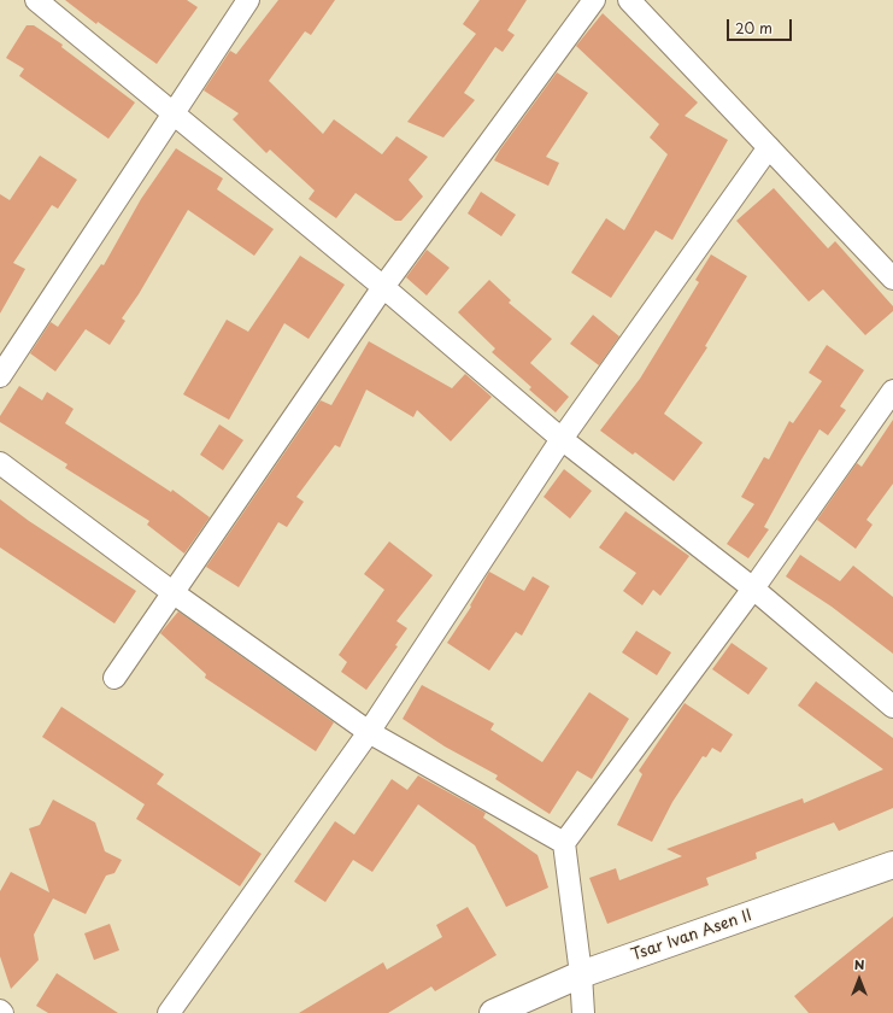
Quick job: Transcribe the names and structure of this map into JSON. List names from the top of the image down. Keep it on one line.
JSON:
{"streets":{"street":["Tsar Ivan Asen II"]},"scale_bar":"20 m","north":"top"}
